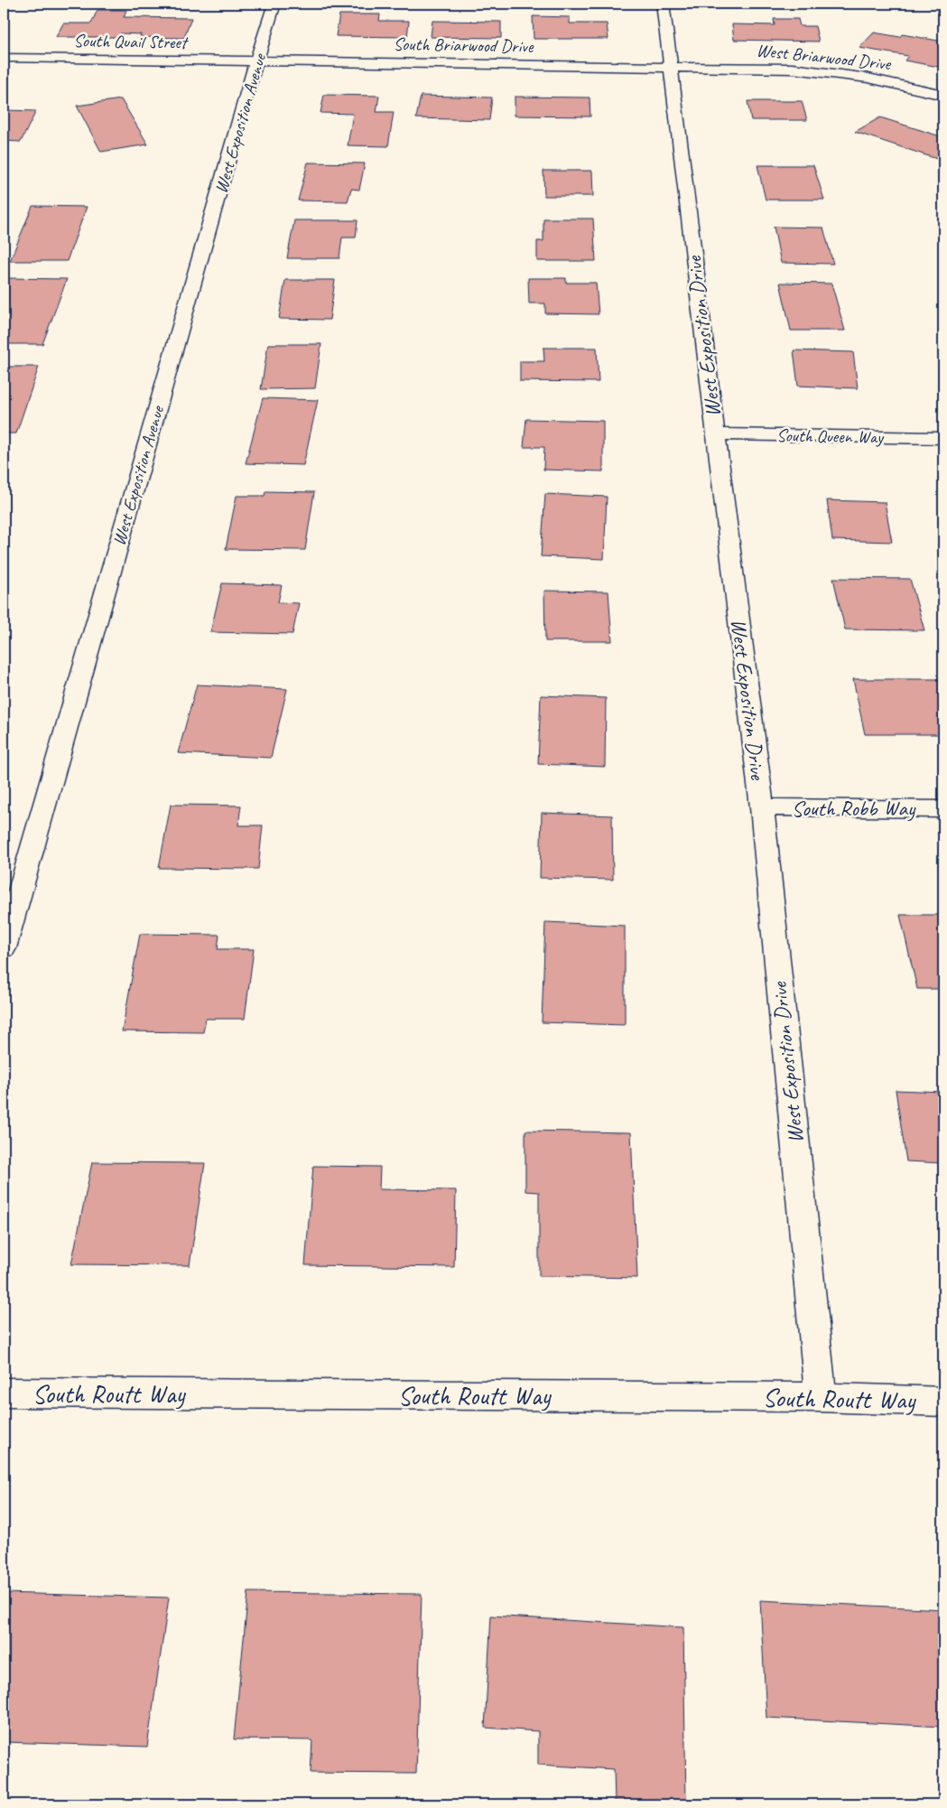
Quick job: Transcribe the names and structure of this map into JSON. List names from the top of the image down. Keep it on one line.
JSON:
{"streets":{"street":["South Quail Street","South Briarwood Drive","West Briarwood Drive","West Exposition Avenue","West Exposition Drive","South Queen Way","South Robb Way","South Routt Way"]},"crossings":[["South Quail Street","South Briarwood Drive"],["South Quail Street","West Exposition Avenue"],["South Briarwood Drive","West Briarwood Drive"],["South Briarwood Drive","West Exposition Avenue"],["South Briarwood Drive","West Exposition Drive"],["West Briarwood Drive","West Exposition Drive"],["West Exposition Drive","South Queen Way"],["West Exposition Drive","South Robb Way"],["West Exposition Drive","South Routt Way"]]}
